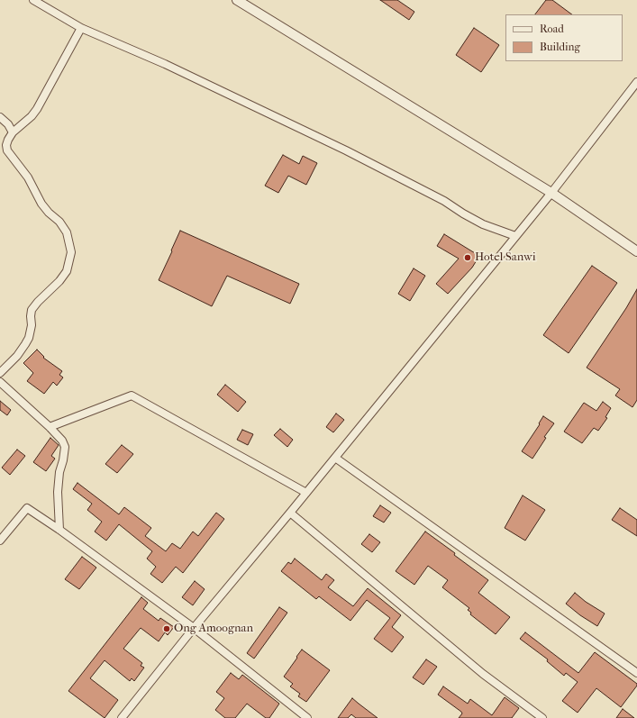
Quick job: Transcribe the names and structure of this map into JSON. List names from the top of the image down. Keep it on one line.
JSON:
{"places":["Hotel Sanwi","Ong Amoognan"],"legend":["Road","Building"]}
